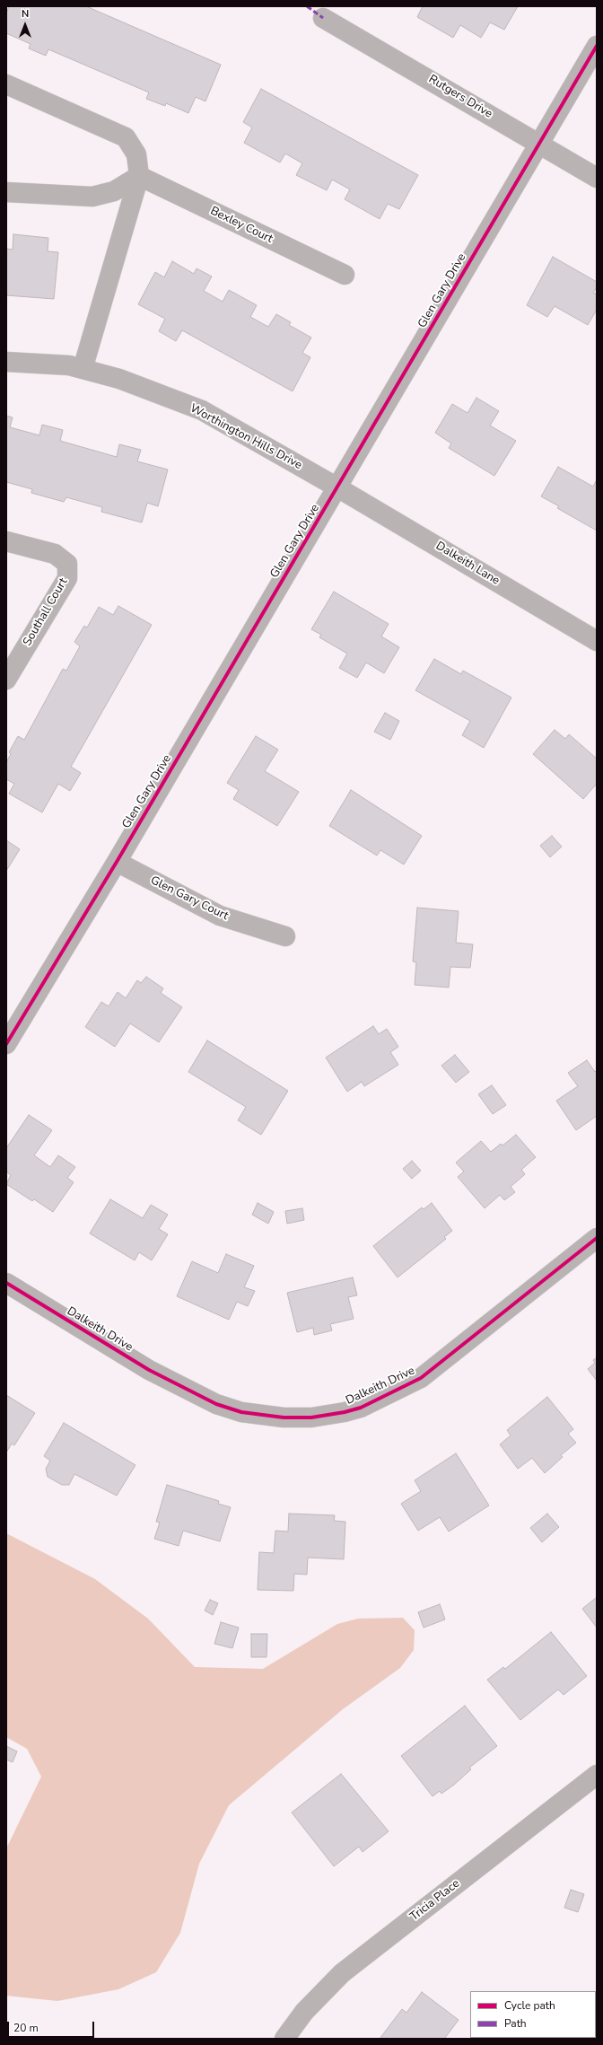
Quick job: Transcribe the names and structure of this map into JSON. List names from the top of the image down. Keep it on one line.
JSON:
{"streets":{"street":["Rutgers Drive","Bexley Court","Glen Gary Drive","Worthington Hills Drive","Dalkeith Lane","Southall Court","Glen Gary Court","Dalkeith Drive","Tricia Place"]},"crossings":[["Rutgers Drive","Glen Gary Drive"],["Glen Gary Drive","Worthington Hills Drive"],["Glen Gary Drive","Dalkeith Lane"],["Glen Gary Drive","Glen Gary Court"],["Worthington Hills Drive","Dalkeith Lane"]],"legend":["Cycle path","Path"],"scale_bar":"20 m","north":"top"}
